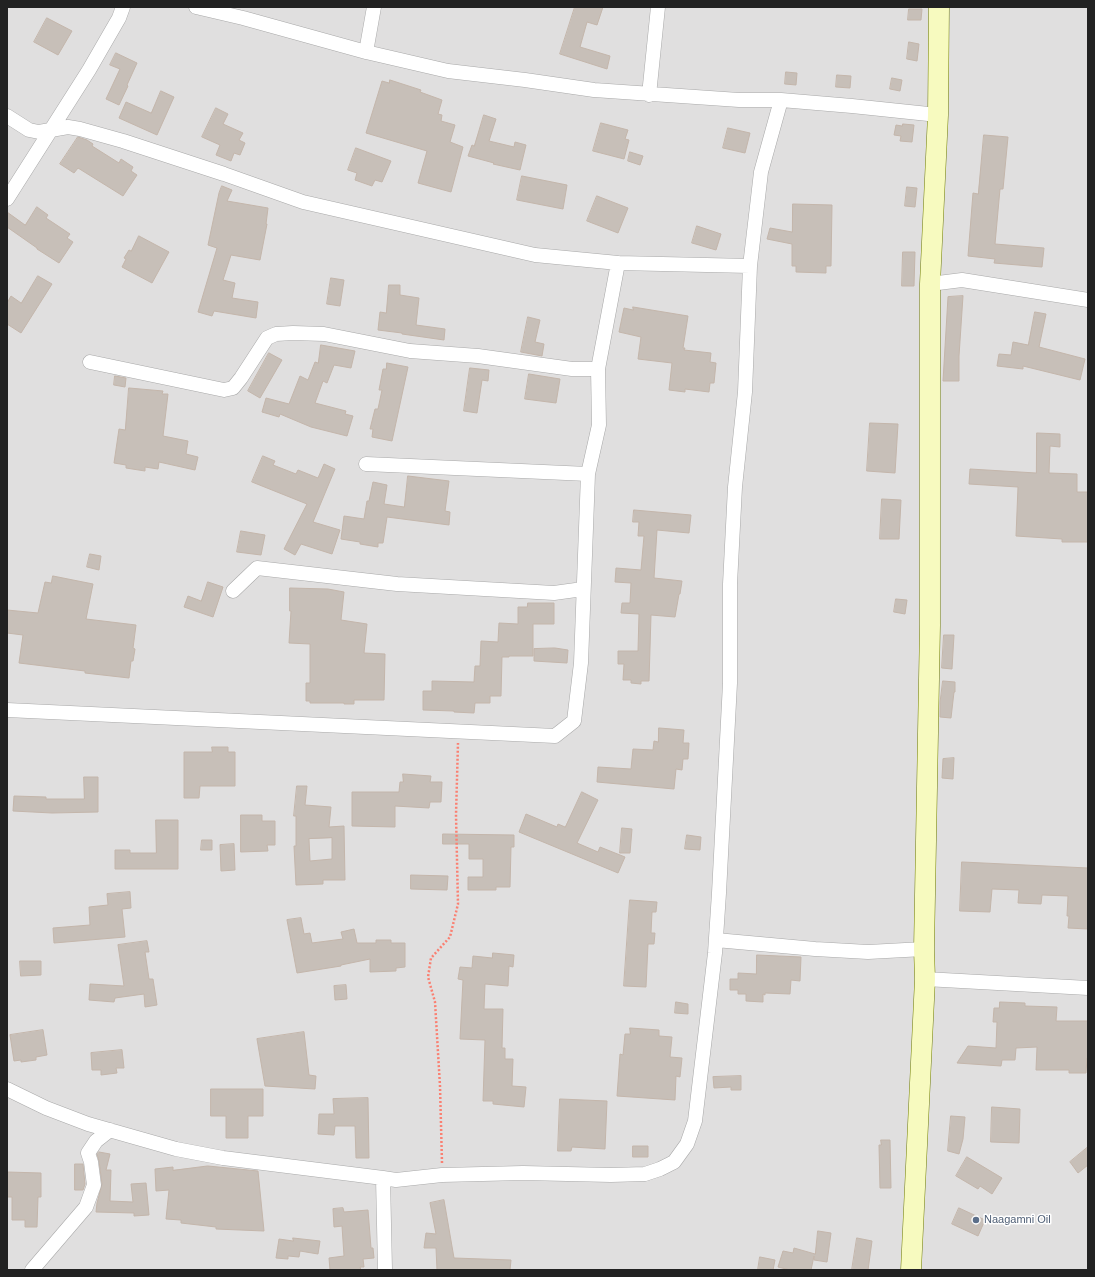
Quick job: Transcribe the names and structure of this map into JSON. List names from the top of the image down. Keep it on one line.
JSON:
{"places":["Naagamni Oil"]}
